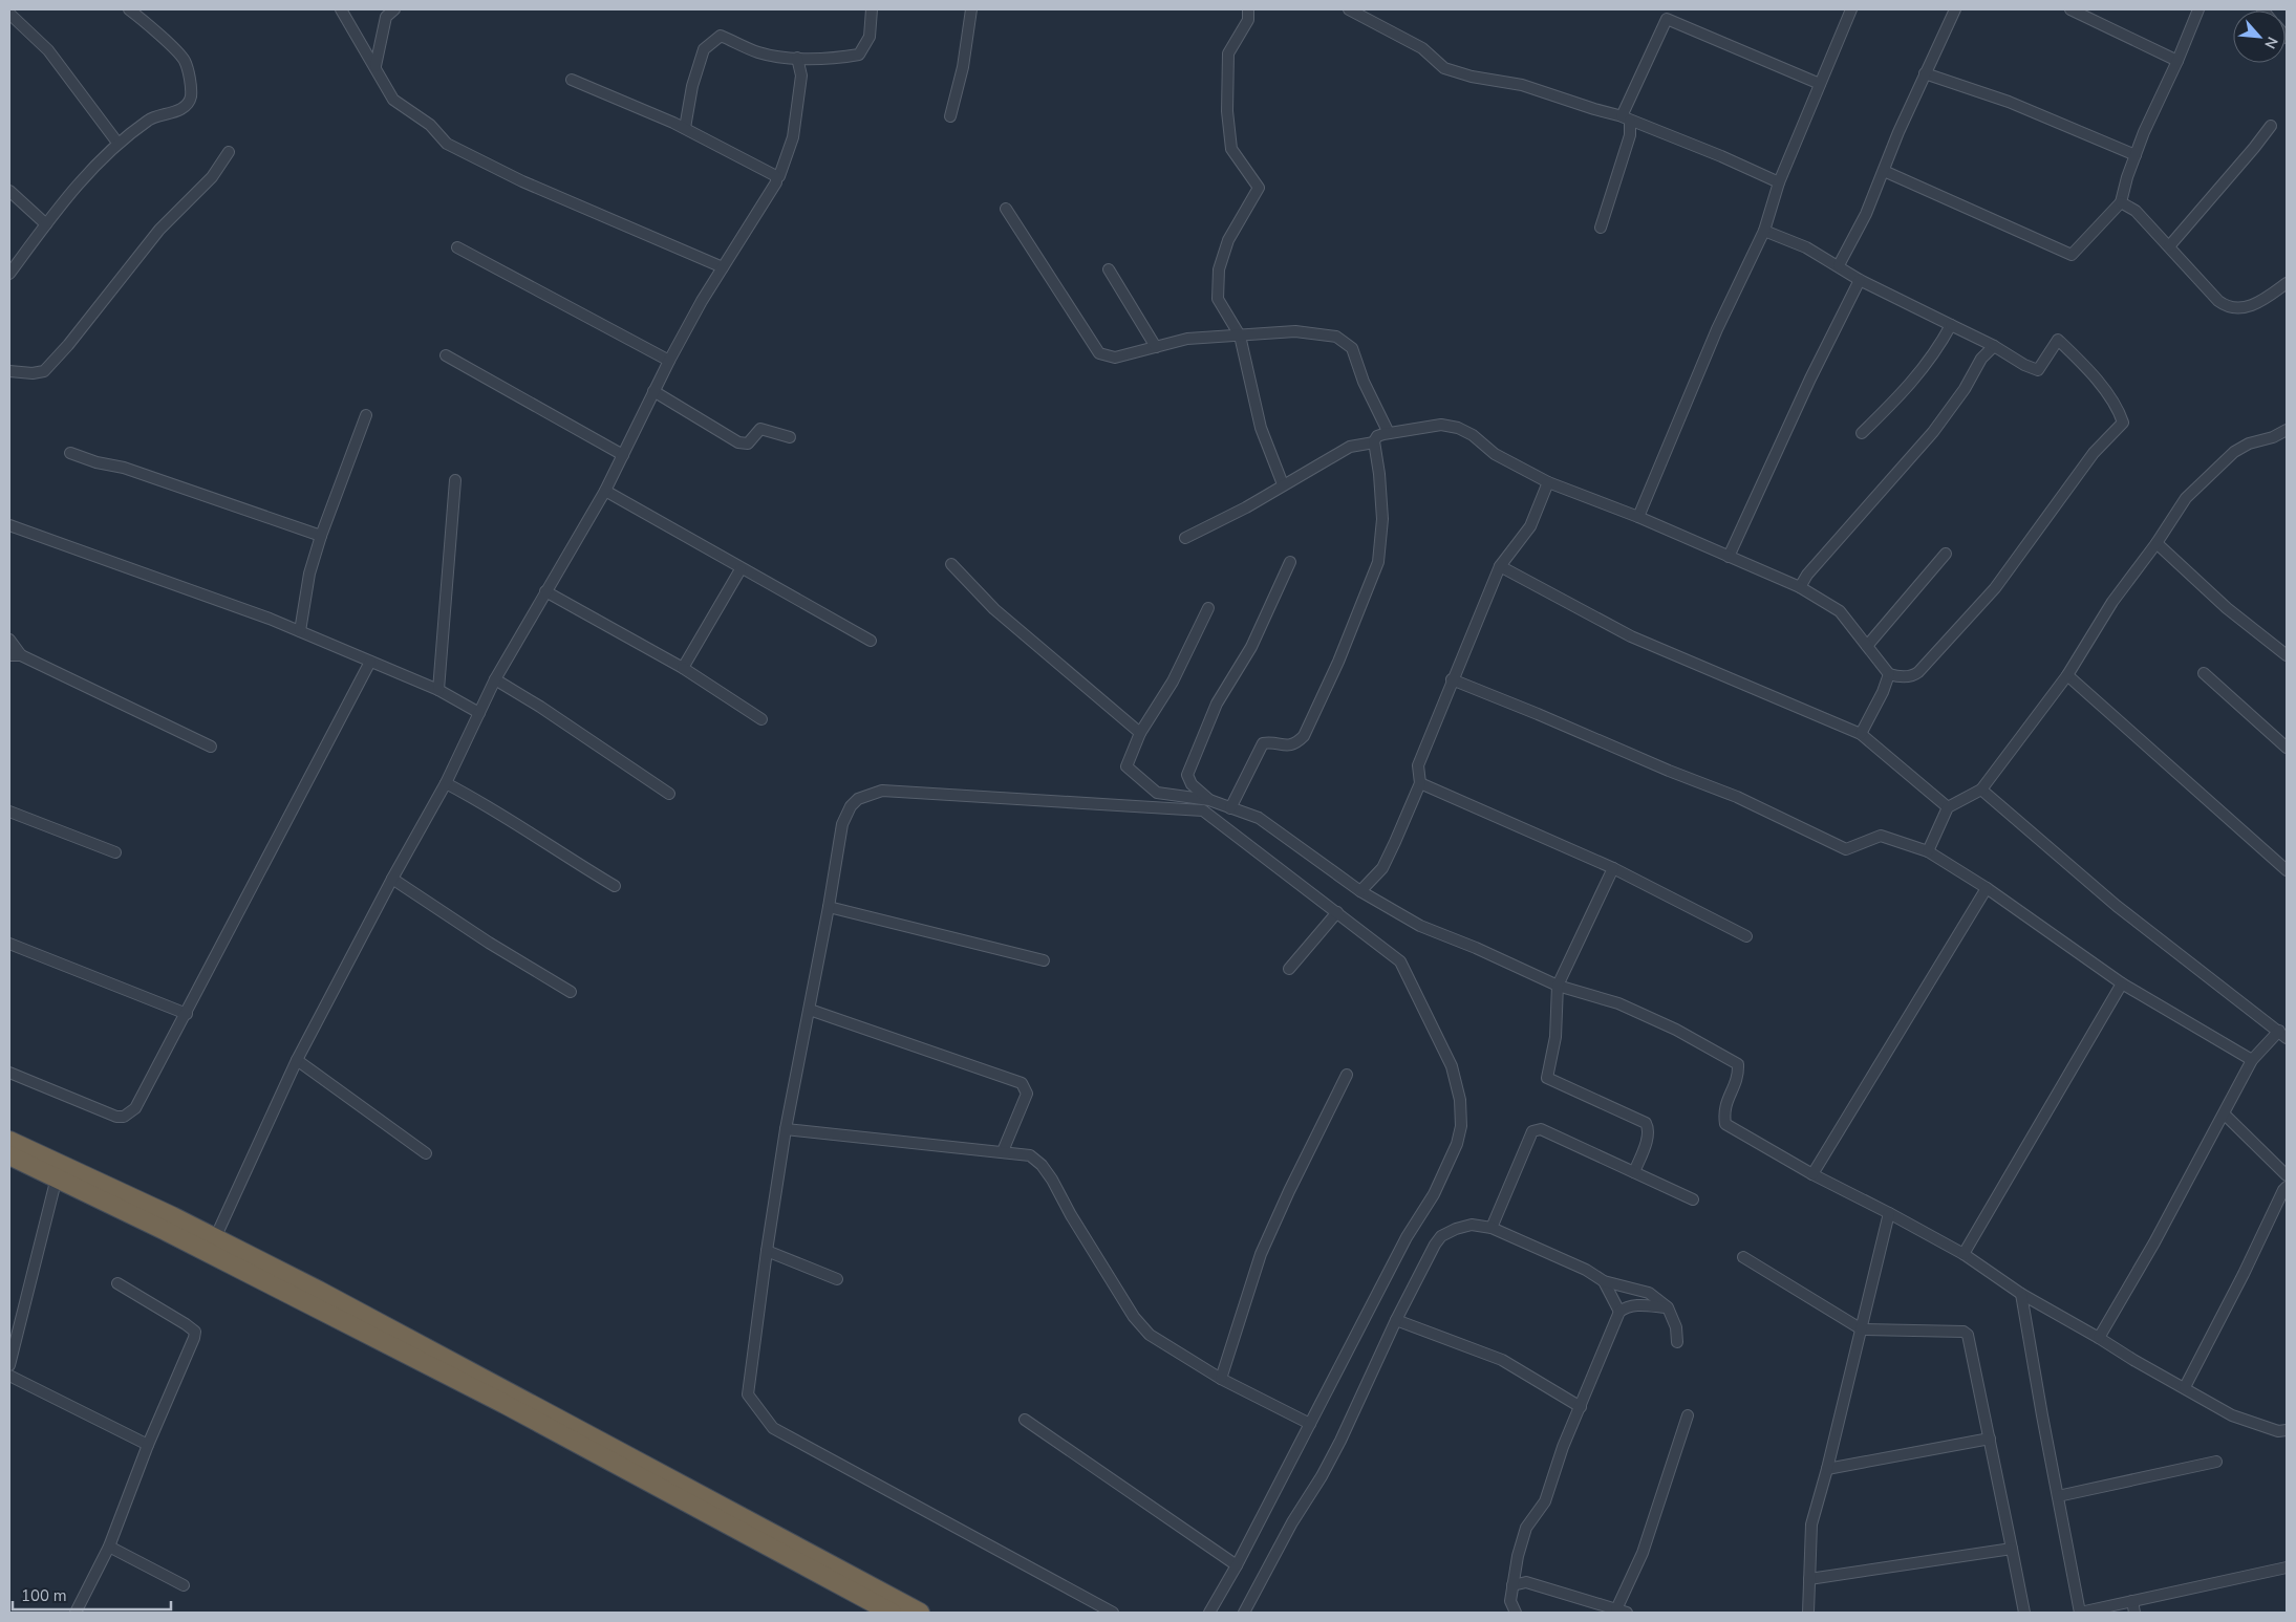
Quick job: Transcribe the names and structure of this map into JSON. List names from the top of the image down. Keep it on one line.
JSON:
{"scale_bar":"100 m","north":"bottom right"}
